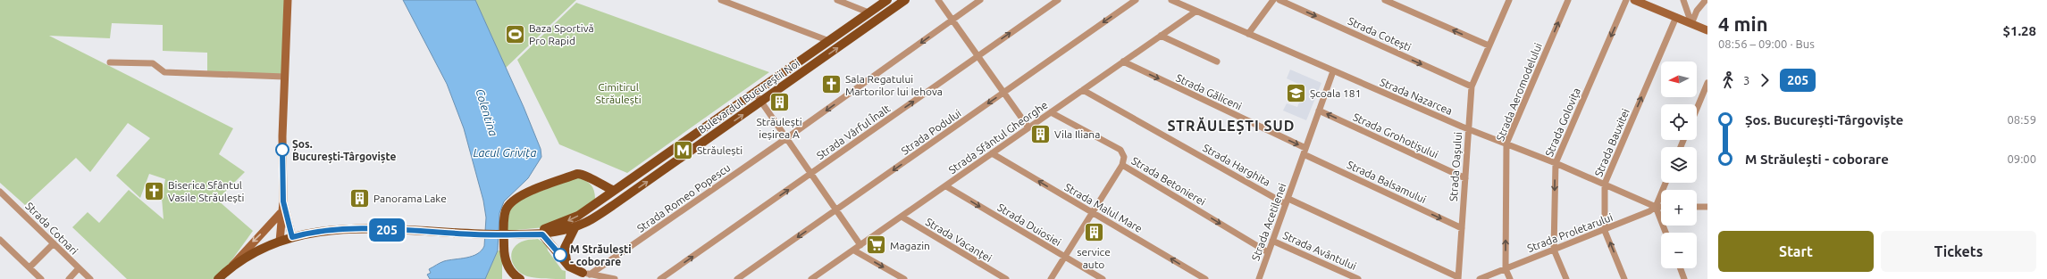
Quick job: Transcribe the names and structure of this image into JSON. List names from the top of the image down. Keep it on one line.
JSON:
{"streets":{"main road":["Bulevardul Bucureștii Noi"],"street":["Strada Cotești","Strada Găliceni","Strada Aeromodelului","Strada Nazarcea","Strada Golovița","Strada Vârful Înalt","Strada Podului","Strada Grohotișului","Strada Sfântul Gheorghe","Strada Bauxitei","Strada Harghita","Strada Oașului","Strada Betonierei","Strada Balsamului","Strada Romeo Popescu","Strada Malul Mare","Strada Acetilenei","Strada Duiosiei","Strada Cotnari","Strada Proletarului","Strada Vacanței","Strada Avântului"]},"crossings":[["Strada Cotești","Strada Oașului"],["Strada Găliceni","Strada Sfântul Gheorghe"],["Strada Găliceni","Strada Balsamului"],["Strada Găliceni","Strada Acetilenei"],["Strada Aeromodelului","Strada Nazarcea"],["Strada Aeromodelului","Strada Proletarului"],["Strada Nazarcea","Strada Golovița"],["Strada Nazarcea","Strada Sfântul Gheorghe"],["Strada Nazarcea","Strada Bauxitei"],["Strada Nazarcea","Strada Oașului"],["Strada Nazarcea","Strada Acetilenei"],["Strada Nazarcea","Strada Proletarului"],["Strada Golovița","Strada Proletarului"],["Strada Grohotișului","Strada Oașului"],["Strada Grohotișului","Strada Acetilenei"],["Strada Sfântul Gheorghe","Strada Harghita"],["Strada Sfântul Gheorghe","Strada Betonierei"],["Strada Sfântul Gheorghe","Strada Malul Mare"],["Strada Sfântul Gheorghe","Strada Duiosiei"],["Strada Sfântul Gheorghe","Strada Vacanței"],["Strada Bauxitei","Strada Proletarului"],["Strada Harghita","Strada Oașului"],["Strada Harghita","Strada Acetilenei"],["Strada Oașului","Strada Balsamului"],["Strada Betonierei","Strada Acetilenei"],["Strada Balsamului","Strada Acetilenei"],["Strada Acetilenei","Strada Avântului"]],"one_way":["Strada Aeromodelului","Strada Golovița","Strada Vârful Înalt","Strada Podului","Strada Grohotișului","Strada Bauxitei","Strada Betonierei","Strada Balsamului","Strada Romeo Popescu","Strada Malul Mare","Strada Duiosiei"],"districts":["STRĂULEȘTI SUD"],"water":["Colentina","Lacul Grivița"],"parks":["Cimitirul Străulești"],"places":{"sports":["Baza Sportivă Pro Rapid"],"church":["Sala Regatului Martorilor lui Iehova","Biserica Sfântul Vasile Străulești"],"school or university":["Școala 181"],"building":["Străulești ieșirea A","Vila Iliana","Panorama Lake","service auto"],"other":["Șos. București-Târgoviște","M Străulești - coborare"],"metro station":["Străulești"],"supermarket":["Magazin"]},"lines":["bus line 205"],"north":"left","page":{"on_map":"205","heading":["4 min","08:56 – 09:00 · Bus","$1.28"],"legs":["3","205"],"map_buttons":["+","−"],"list":[{"name":"Șos. București-Târgoviște","value":"08:59"},{"name":"M Străulești - coborare","value":"09:00"}],"buttons":["Start","Tickets"]}}
